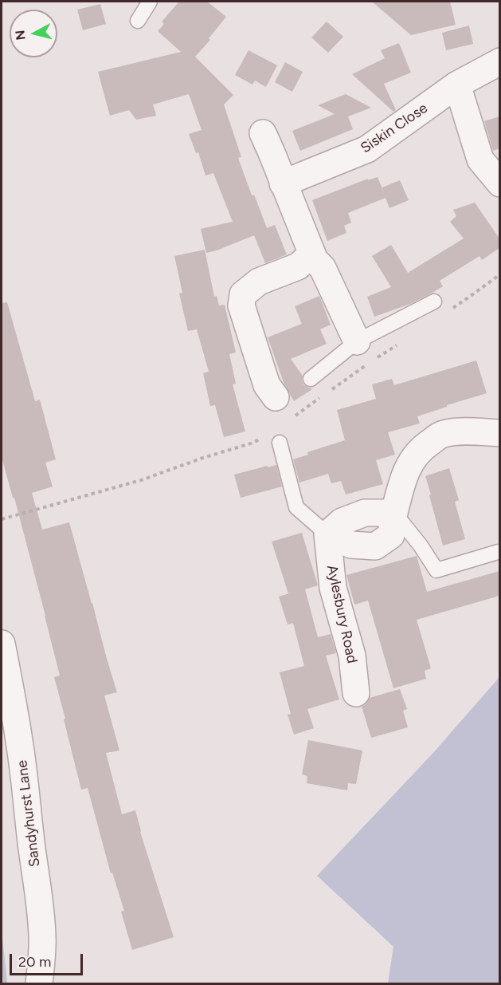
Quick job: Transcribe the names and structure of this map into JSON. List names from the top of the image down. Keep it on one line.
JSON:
{"streets":{"street":["Siskin Close","Aylesbury Road","Sandyhurst Lane"]},"scale_bar":"20 m","north":"left"}
